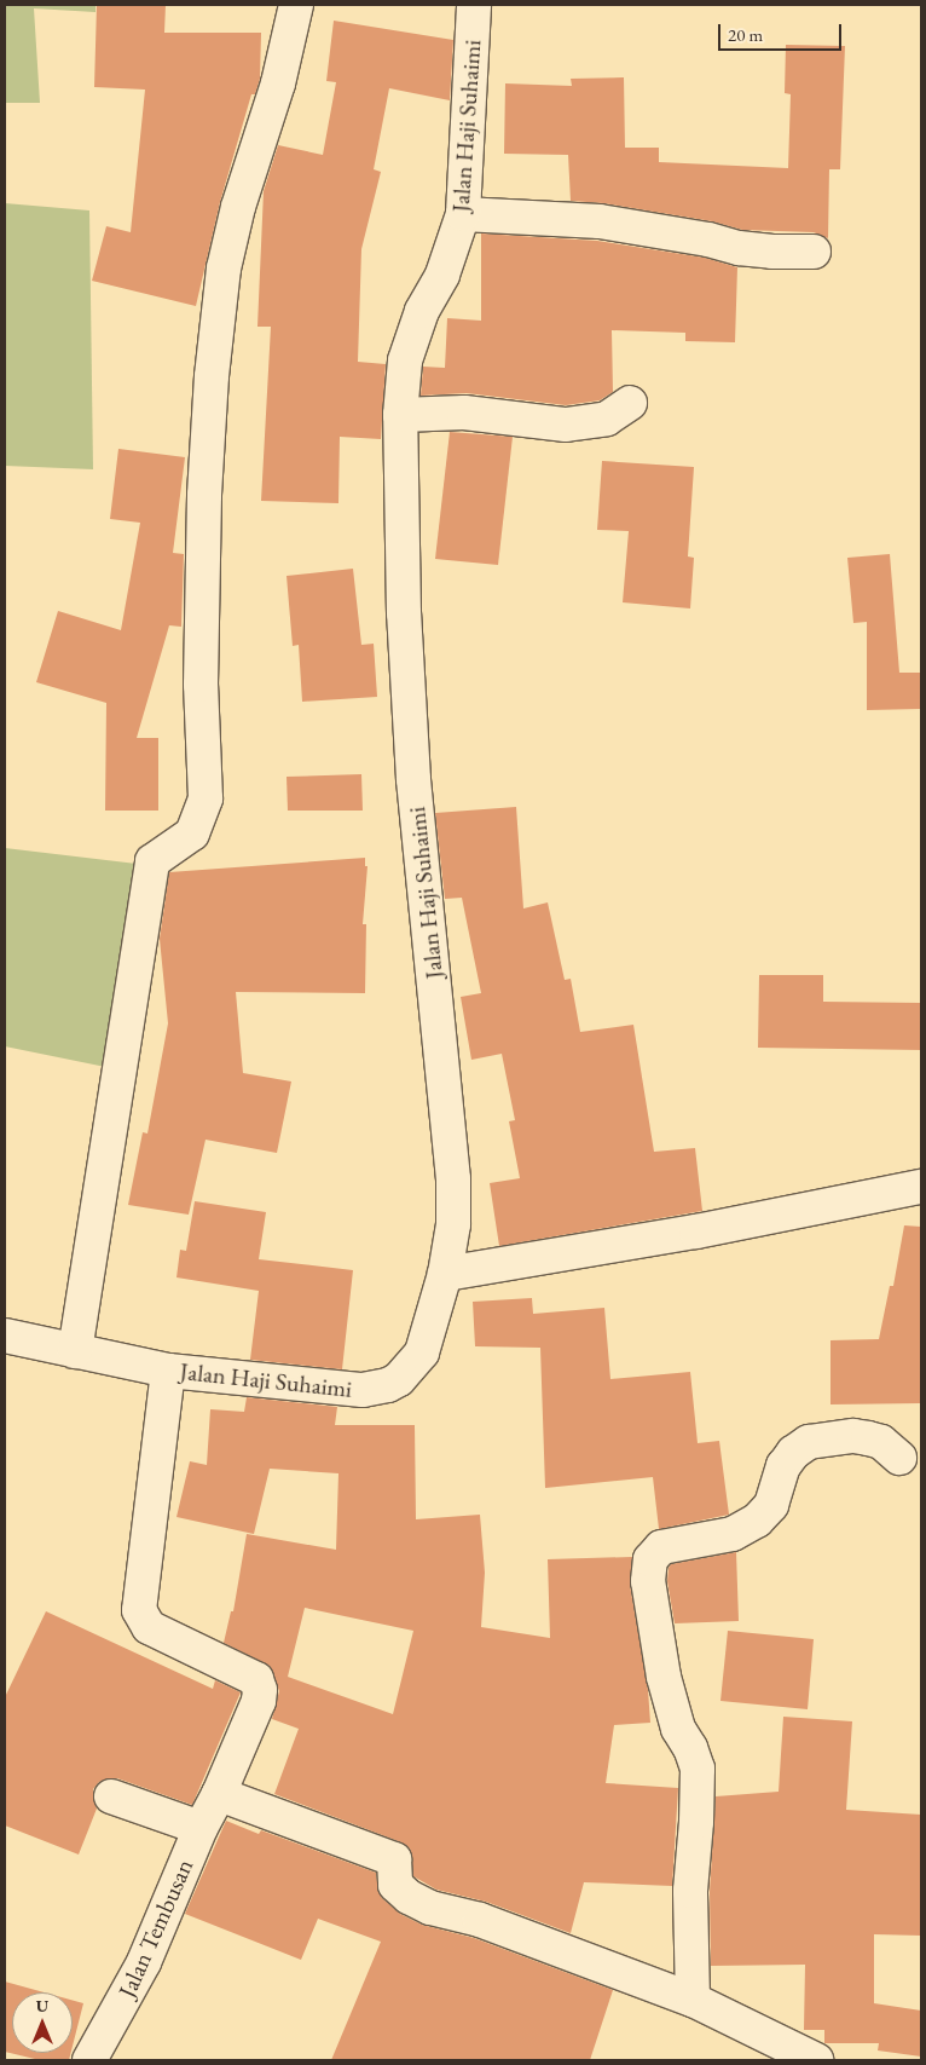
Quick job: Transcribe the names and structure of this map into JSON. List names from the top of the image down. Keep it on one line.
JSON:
{"streets":{"street":["Jalan Haji Suhaimi","Jalan Tembusan"]},"crossings":[["Jalan Haji Suhaimi","Jalan Tembusan"]],"scale_bar":"20 m","north":"top"}
